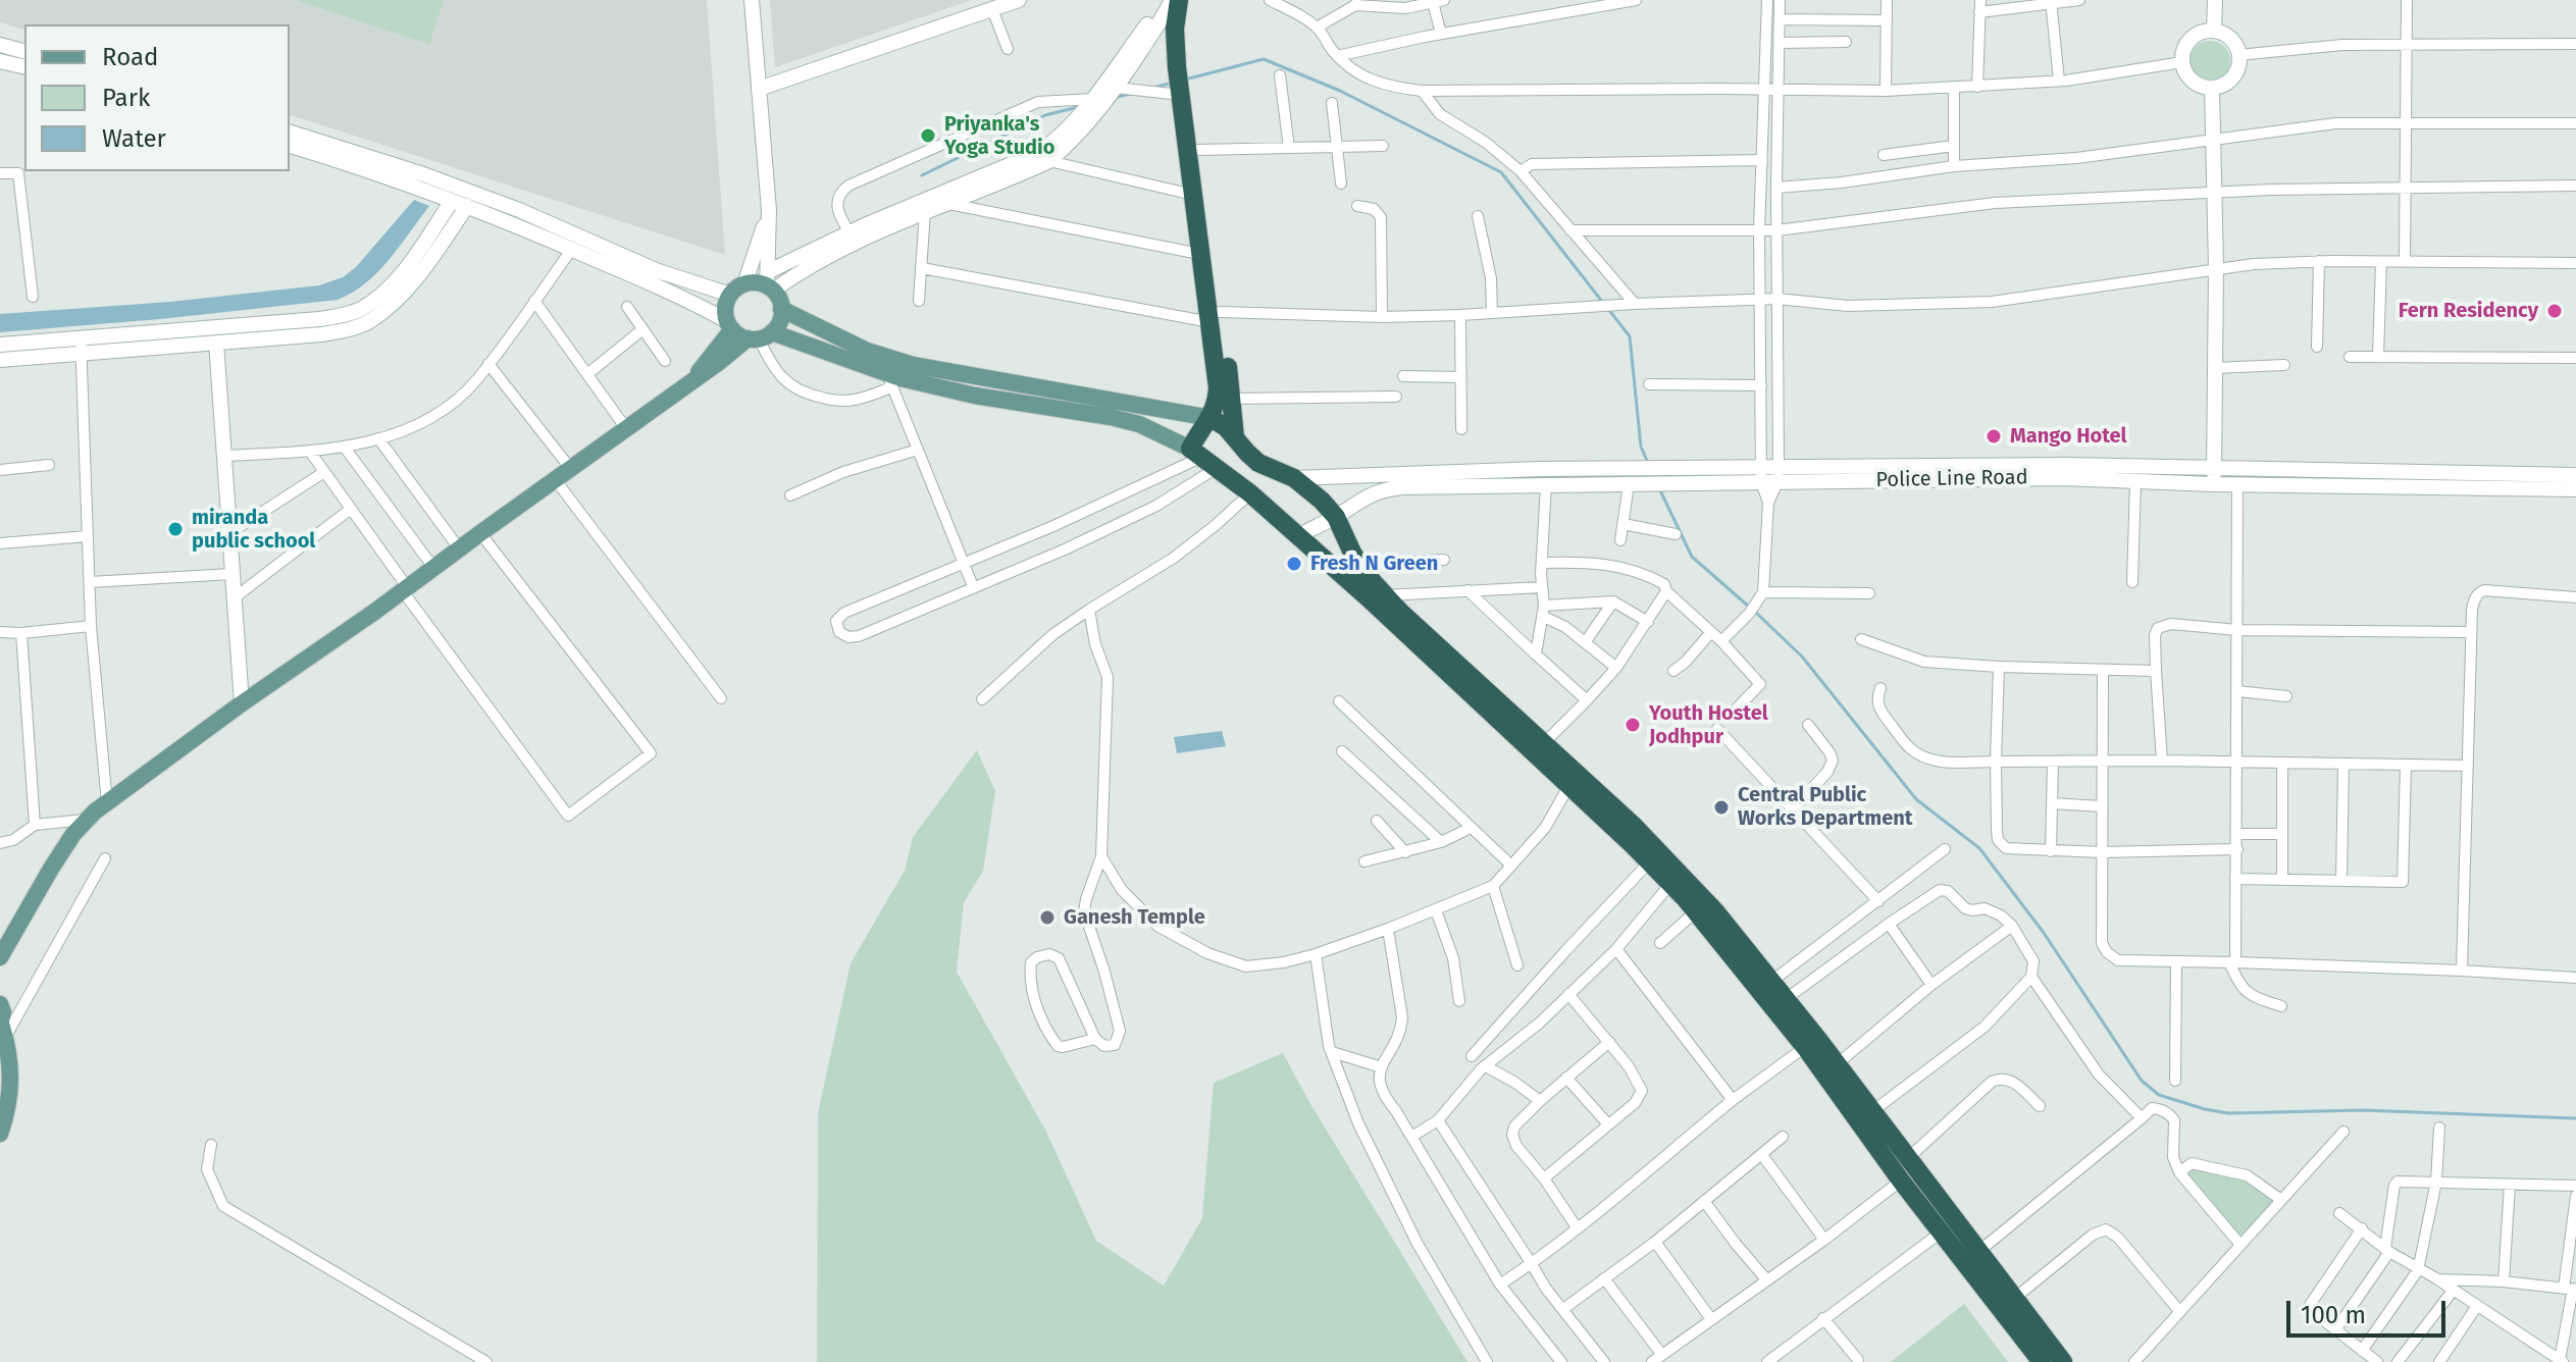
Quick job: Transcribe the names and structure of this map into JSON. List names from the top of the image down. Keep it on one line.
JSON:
{"streets":{"street":["Police Line Road"]},"places":["Priyanka's Yoga Studio","Fern Residency","Mango Hotel","miranda public school","Fresh N Green","Youth Hostel Jodhpur","Central Public Works Department","Ganesh Temple"],"legend":["Road","Park","Water"],"scale_bar":"100 m"}
